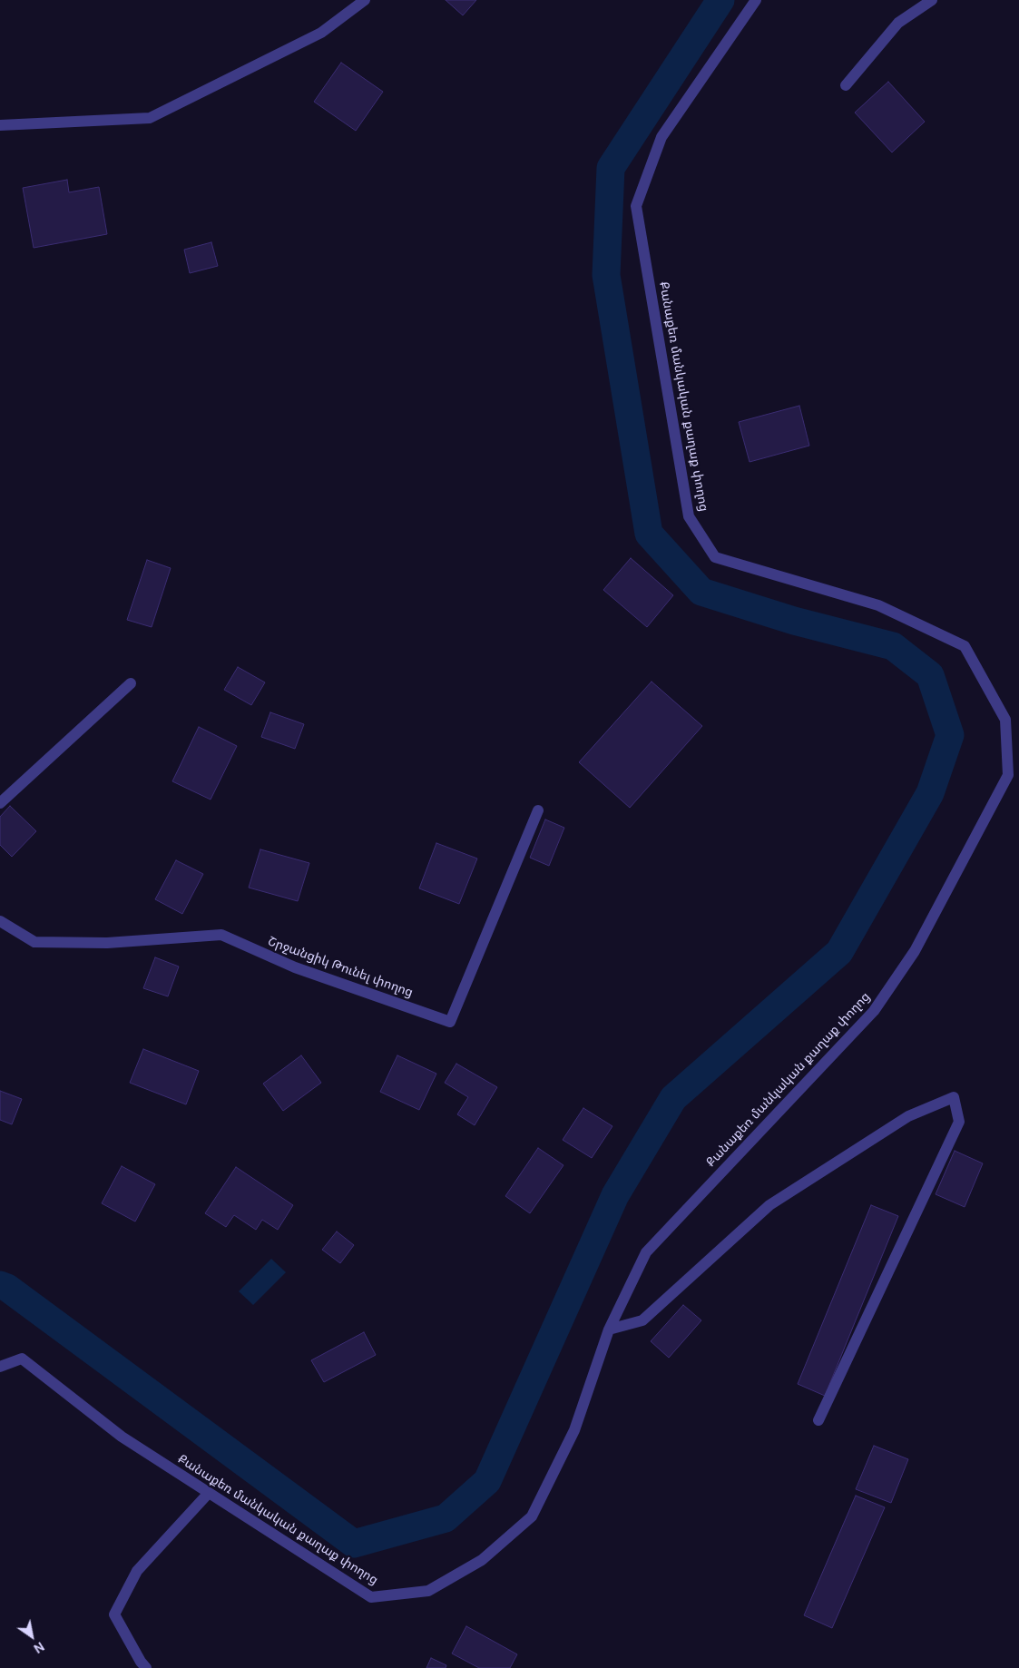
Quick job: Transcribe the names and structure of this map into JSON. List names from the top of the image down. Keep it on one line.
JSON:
{"streets":{"street":["Քանաքեռ մանկական քաղաք փողոց","Շրջանցիկ Թունել փողոց"]},"north":"bottom right"}
